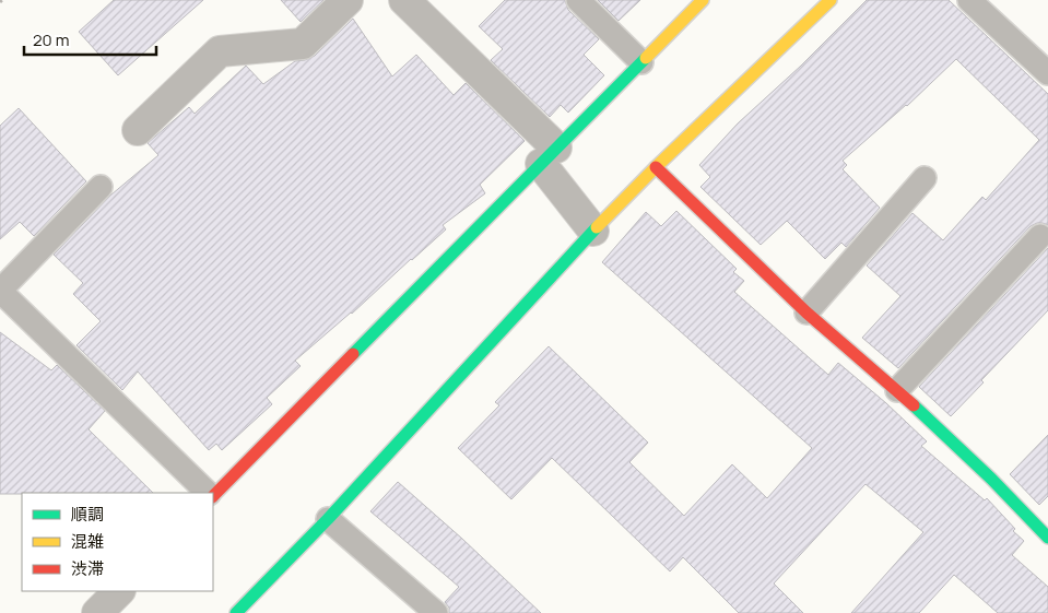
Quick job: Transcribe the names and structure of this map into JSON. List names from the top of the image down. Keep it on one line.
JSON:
{"legend":["順調","混雑","渋滞"],"scale_bar":"20 m"}
